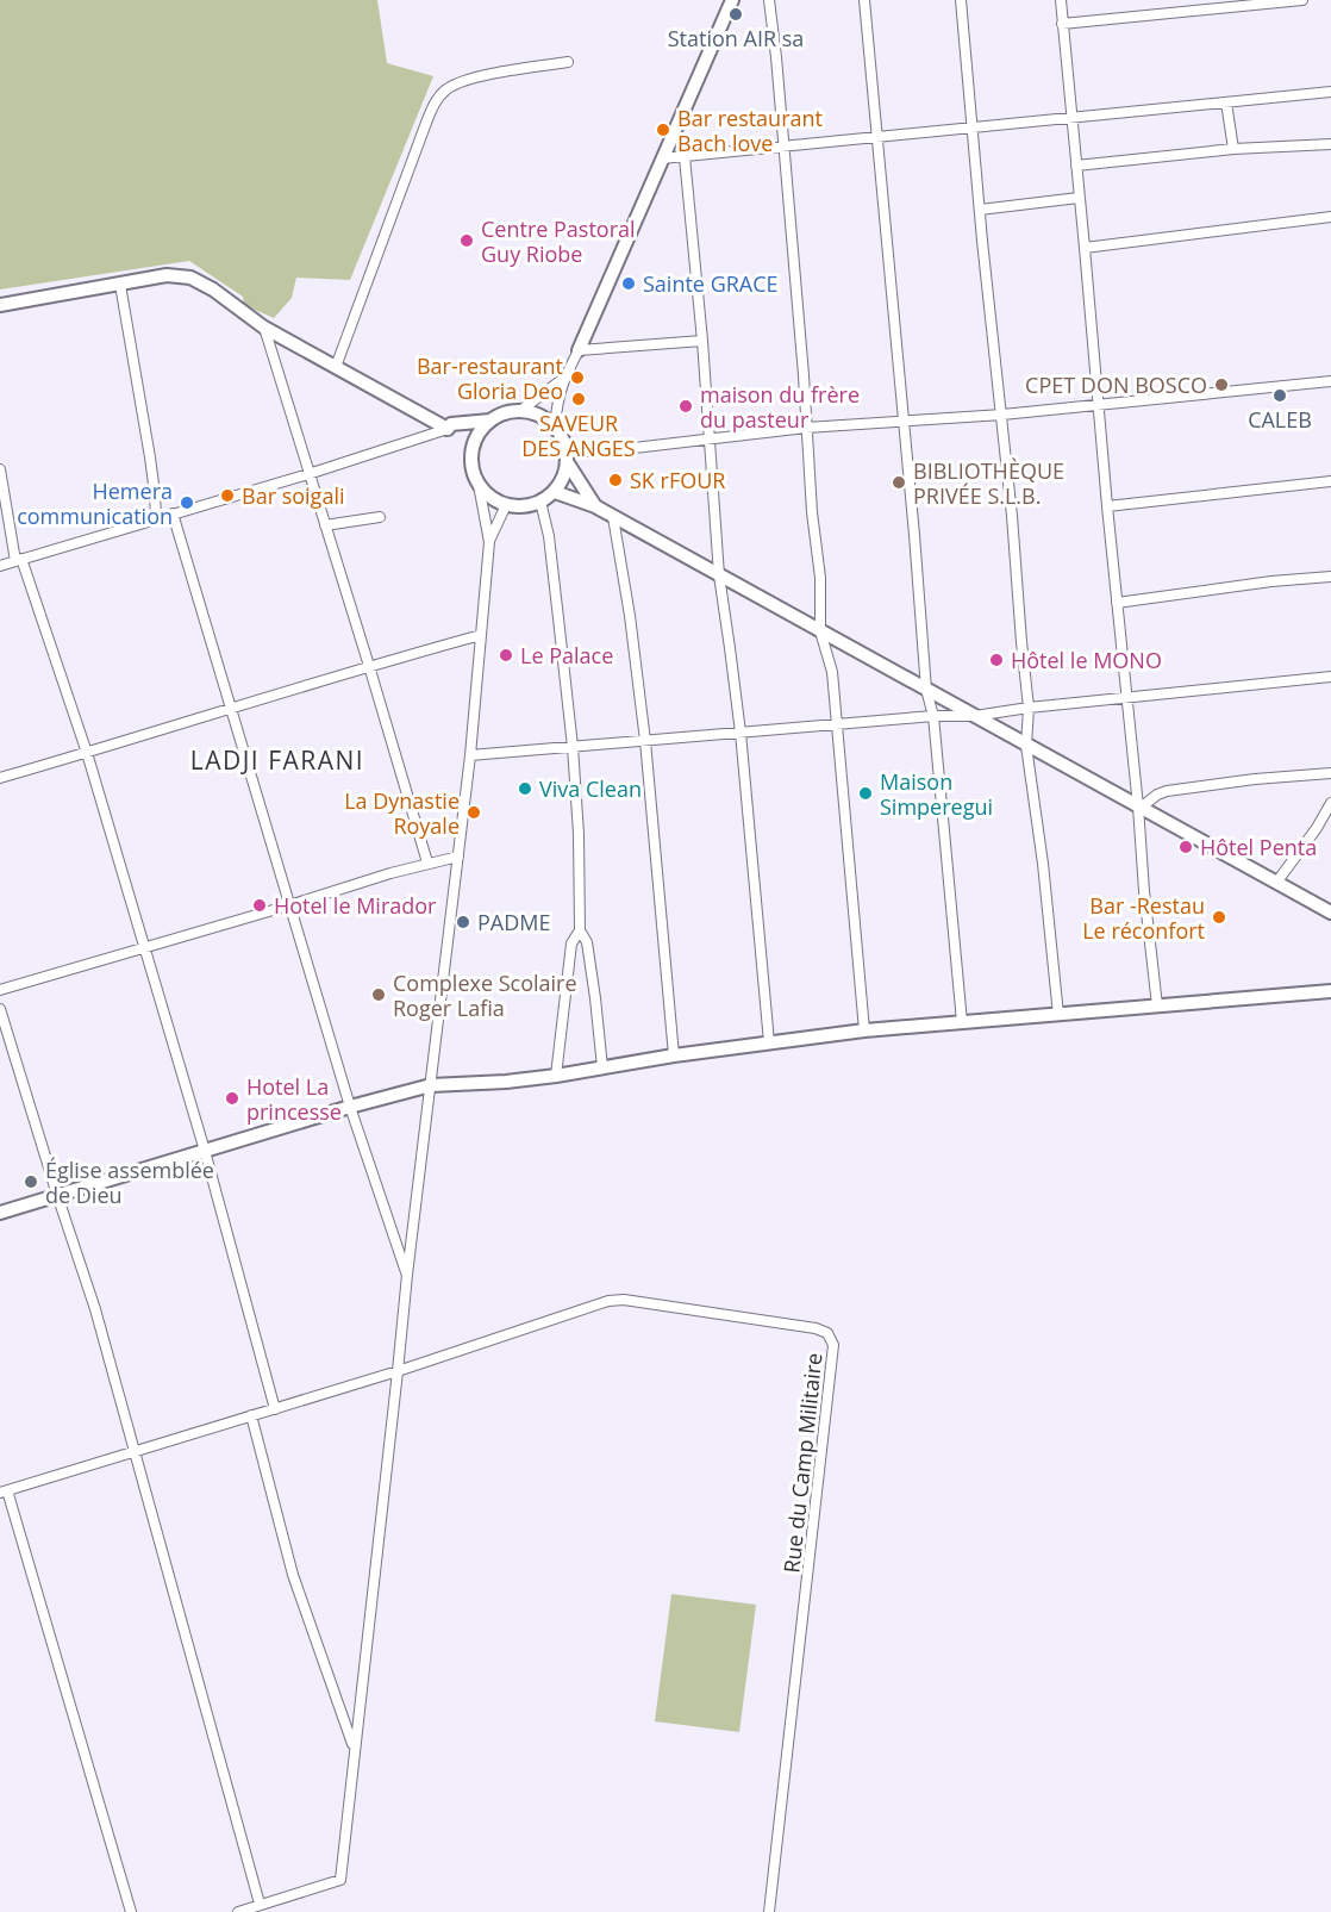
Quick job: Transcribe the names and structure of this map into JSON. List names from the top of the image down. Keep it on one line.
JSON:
{"streets":{"street":["Rue du Camp Militaire"]},"districts":["LADJI FARANI"],"places":["Station AIR sa","Bar restaurant Bach love","Centre Pastoral Guy Riobe","Sainte GRACE","Bar-restaurant Gloria Deo","CPET DON BOSCO","CALEB","SAVEUR DES ANGES","maison du frère du pasteur","SK rFOUR","BIBLIOTHÈQUE PRIVÉE S.L.B.","Bar soigali","Hemera communication","Le Palace","Hôtel le MONO","Viva Clean","Maison Simperegui","La Dynastie Royale","Hôtel Penta","Hotel le Mirador","Bar -Restau Le réconfort","PADME","Complexe Scolaire Roger Lafia","Hotel La princesse","Église assemblée de Dieu"]}
